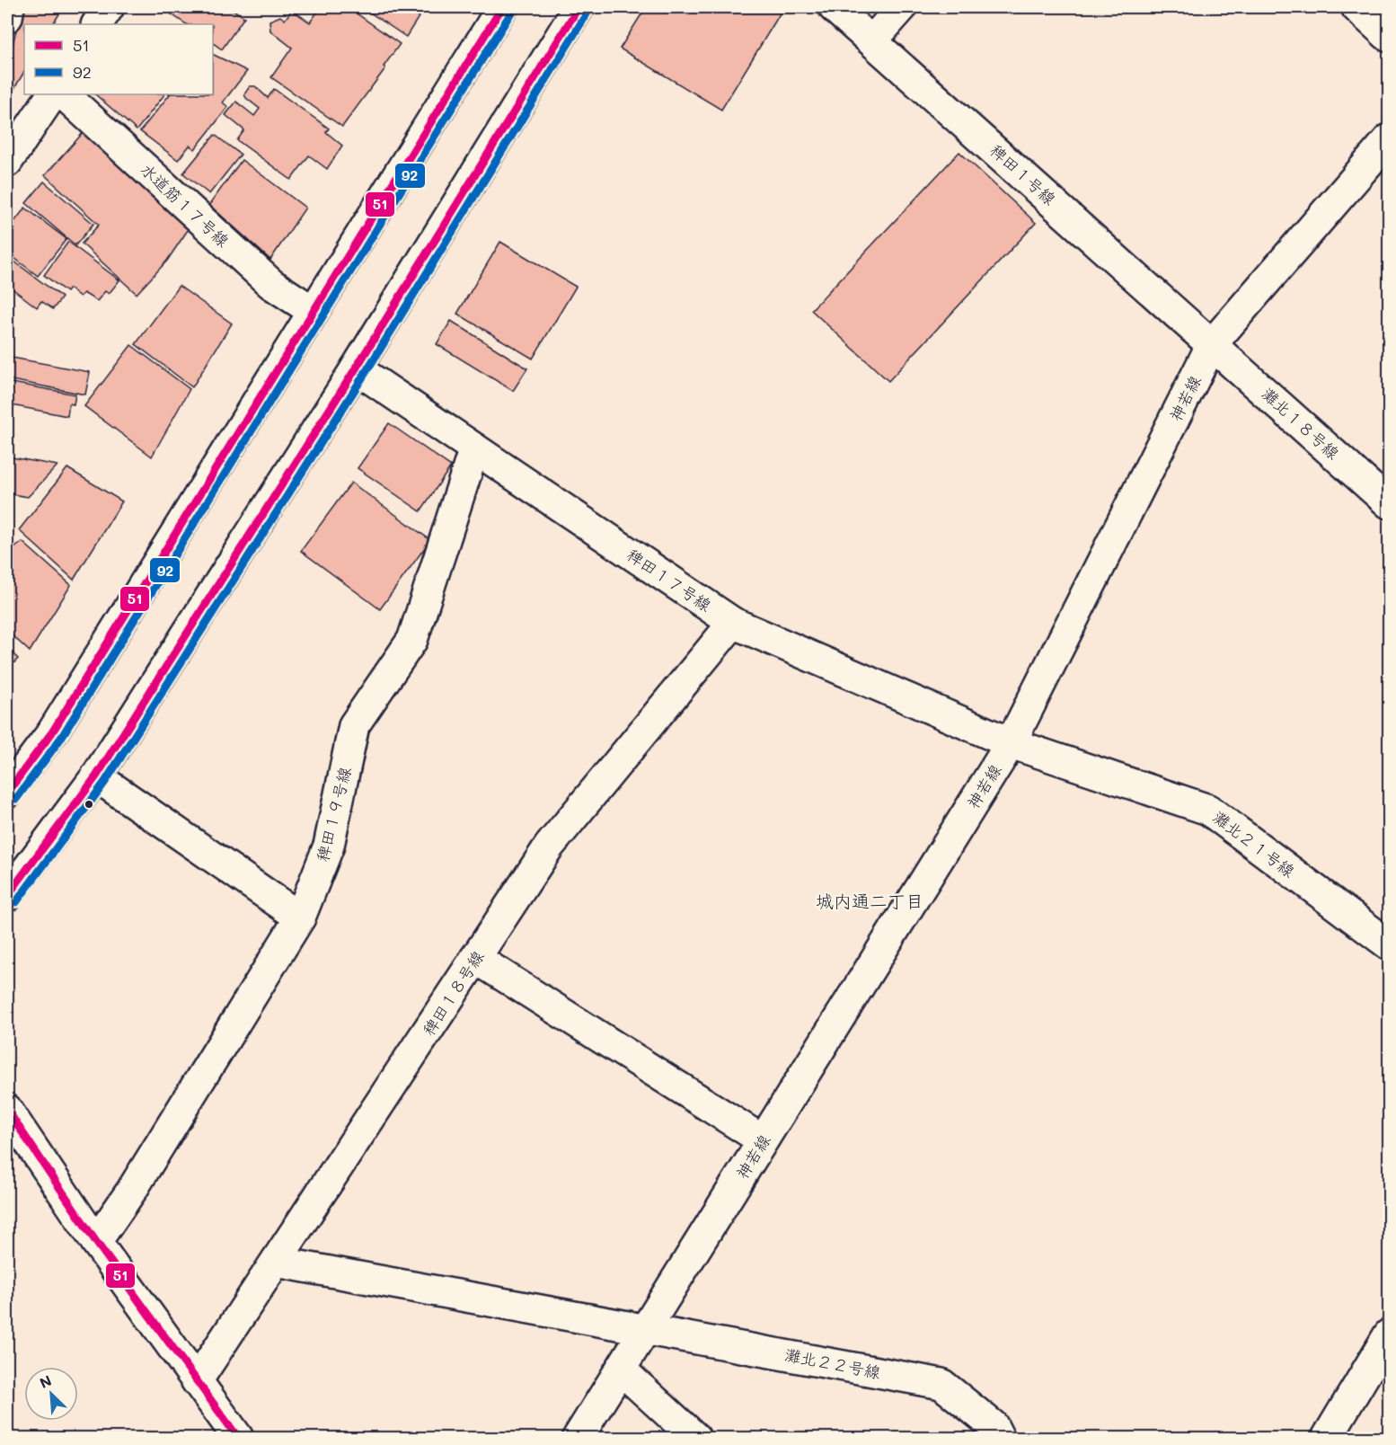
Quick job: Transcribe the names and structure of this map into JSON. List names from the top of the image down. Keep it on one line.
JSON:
{"streets":{"street":["稗田１号線","水道筋１７号線","神若線","灘北１８号線","稗田１７号線","稗田１９号線","灘北２１号線","稗田１８号線","灘北２２号線"]},"crossings":[["稗田１号線","神若線"],["稗田１号線","灘北１８号線"],["神若線","灘北１８号線"],["神若線","稗田１７号線"],["神若線","灘北２１号線"],["神若線","灘北２２号線"],["稗田１７号線","稗田１９号線"],["稗田１７号線","灘北２１号線"],["稗田１７号線","稗田１８号線"],["稗田１８号線","灘北２２号線"]],"districts":["城内通二丁目"],"lines":["transit line 51","transit line 92"],"legend":["51","92"],"north":"top left"}
